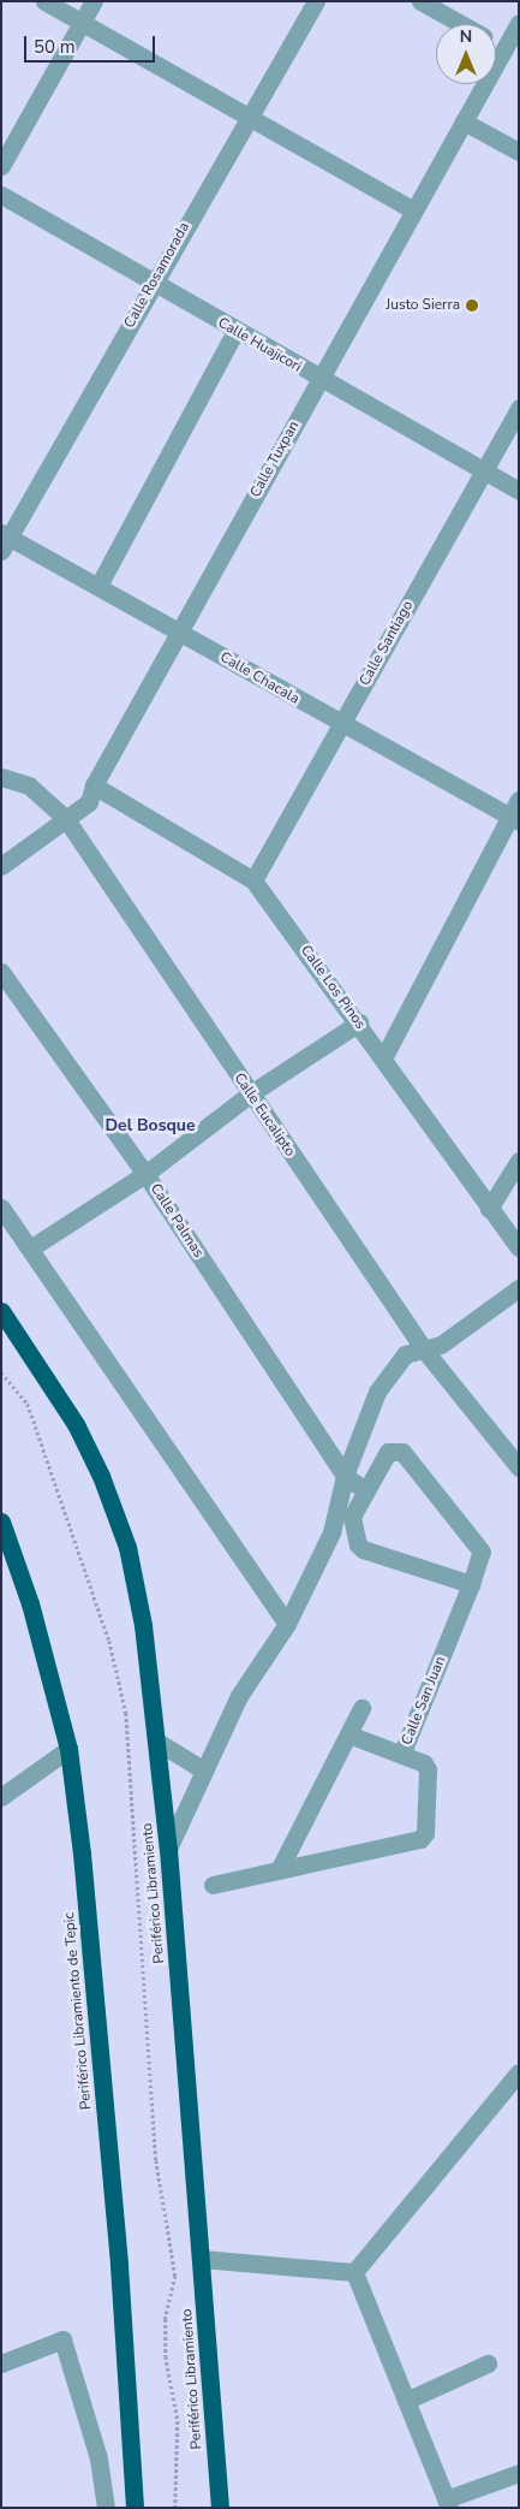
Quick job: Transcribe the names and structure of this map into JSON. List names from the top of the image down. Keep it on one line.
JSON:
{"streets":{"highway":["Periférico Libramiento","Periférico Libramiento de Tepic"],"street":["Calle Rosamorada","Calle Huajicori","Calle Tuxpan","Calle Santiago","Calle Chacala","Calle Los Pinos","Calle Eucalipto","Calle Palmas","Calle San Juan"]},"crossings":[["Calle Rosamorada","Calle Huajicori"],["Calle Rosamorada","Calle Chacala"],["Calle Huajicori","Calle Tuxpan"],["Calle Huajicori","Calle Santiago"],["Calle Tuxpan","Calle Chacala"],["Calle Tuxpan","Calle Los Pinos"],["Calle Tuxpan","Calle Eucalipto"],["Calle Santiago","Calle Chacala"],["Calle Santiago","Calle Los Pinos"]],"districts":["Del Bosque"],"places":["Justo Sierra"],"scale_bar":"50 m","north":"top"}
